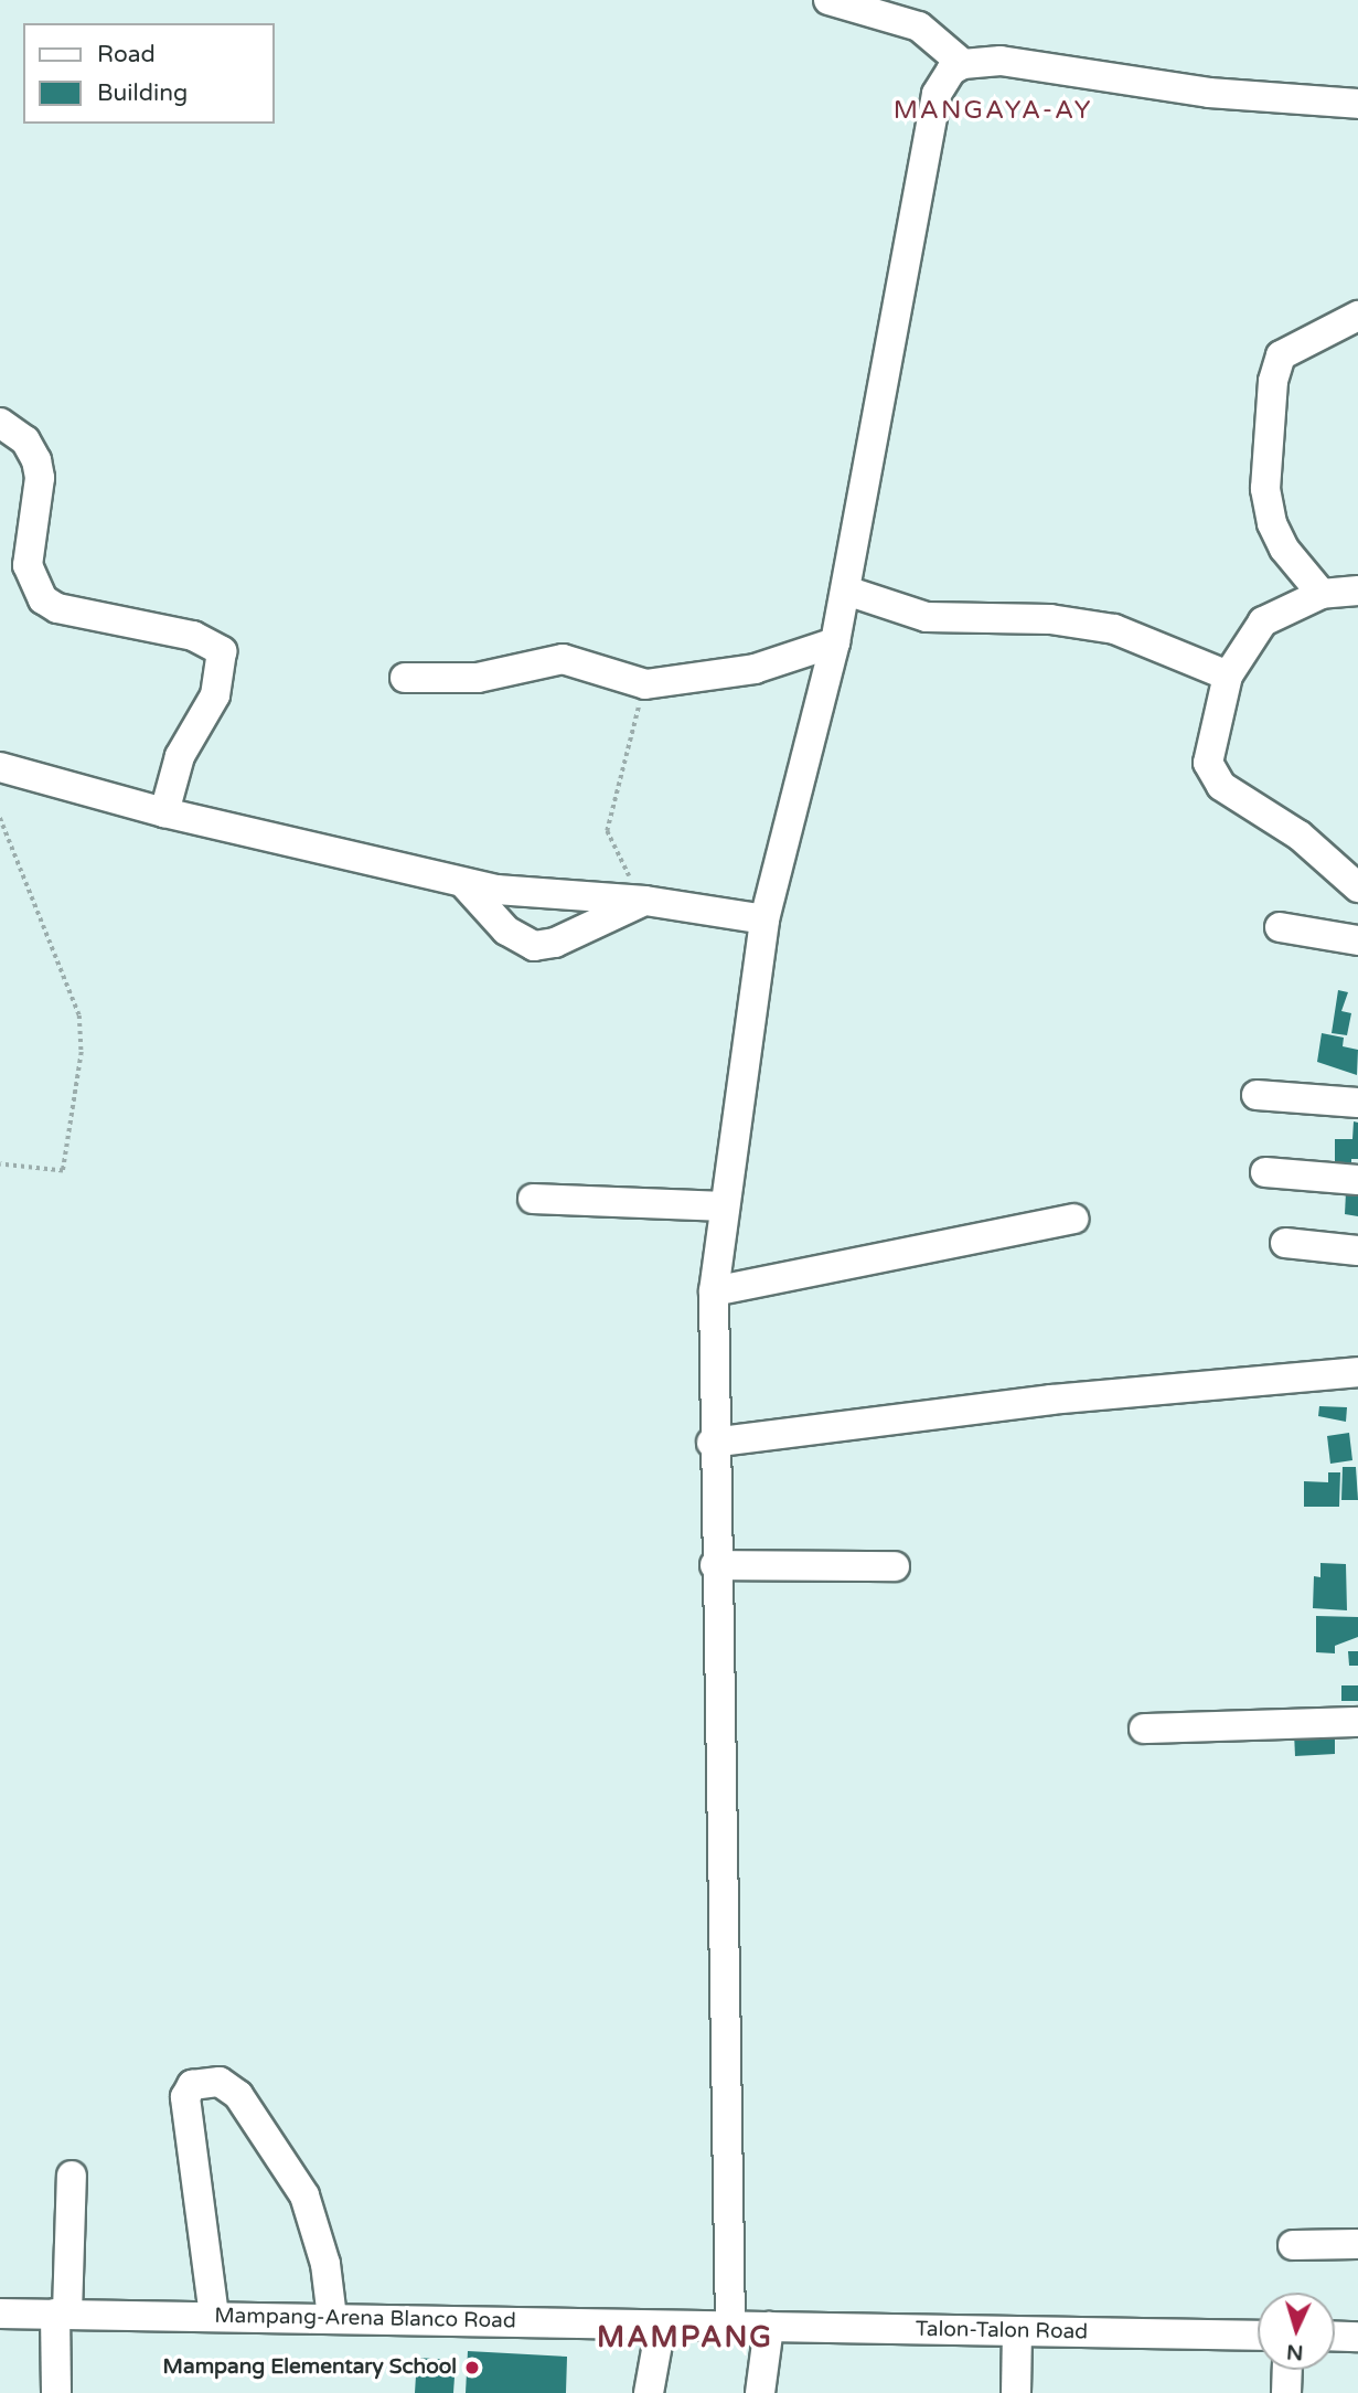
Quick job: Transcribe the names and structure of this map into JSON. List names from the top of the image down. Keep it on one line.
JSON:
{"streets":{"street":["Mampang-Arena Blanco Road","Talon-Talon Road"]},"crossings":[["Mampang-Arena Blanco Road","Talon-Talon Road"]],"districts":["MANGAYA-AY","MAMPANG"],"places":["Mampang Elementary School"],"legend":["Road","Building"],"north":"bottom"}
